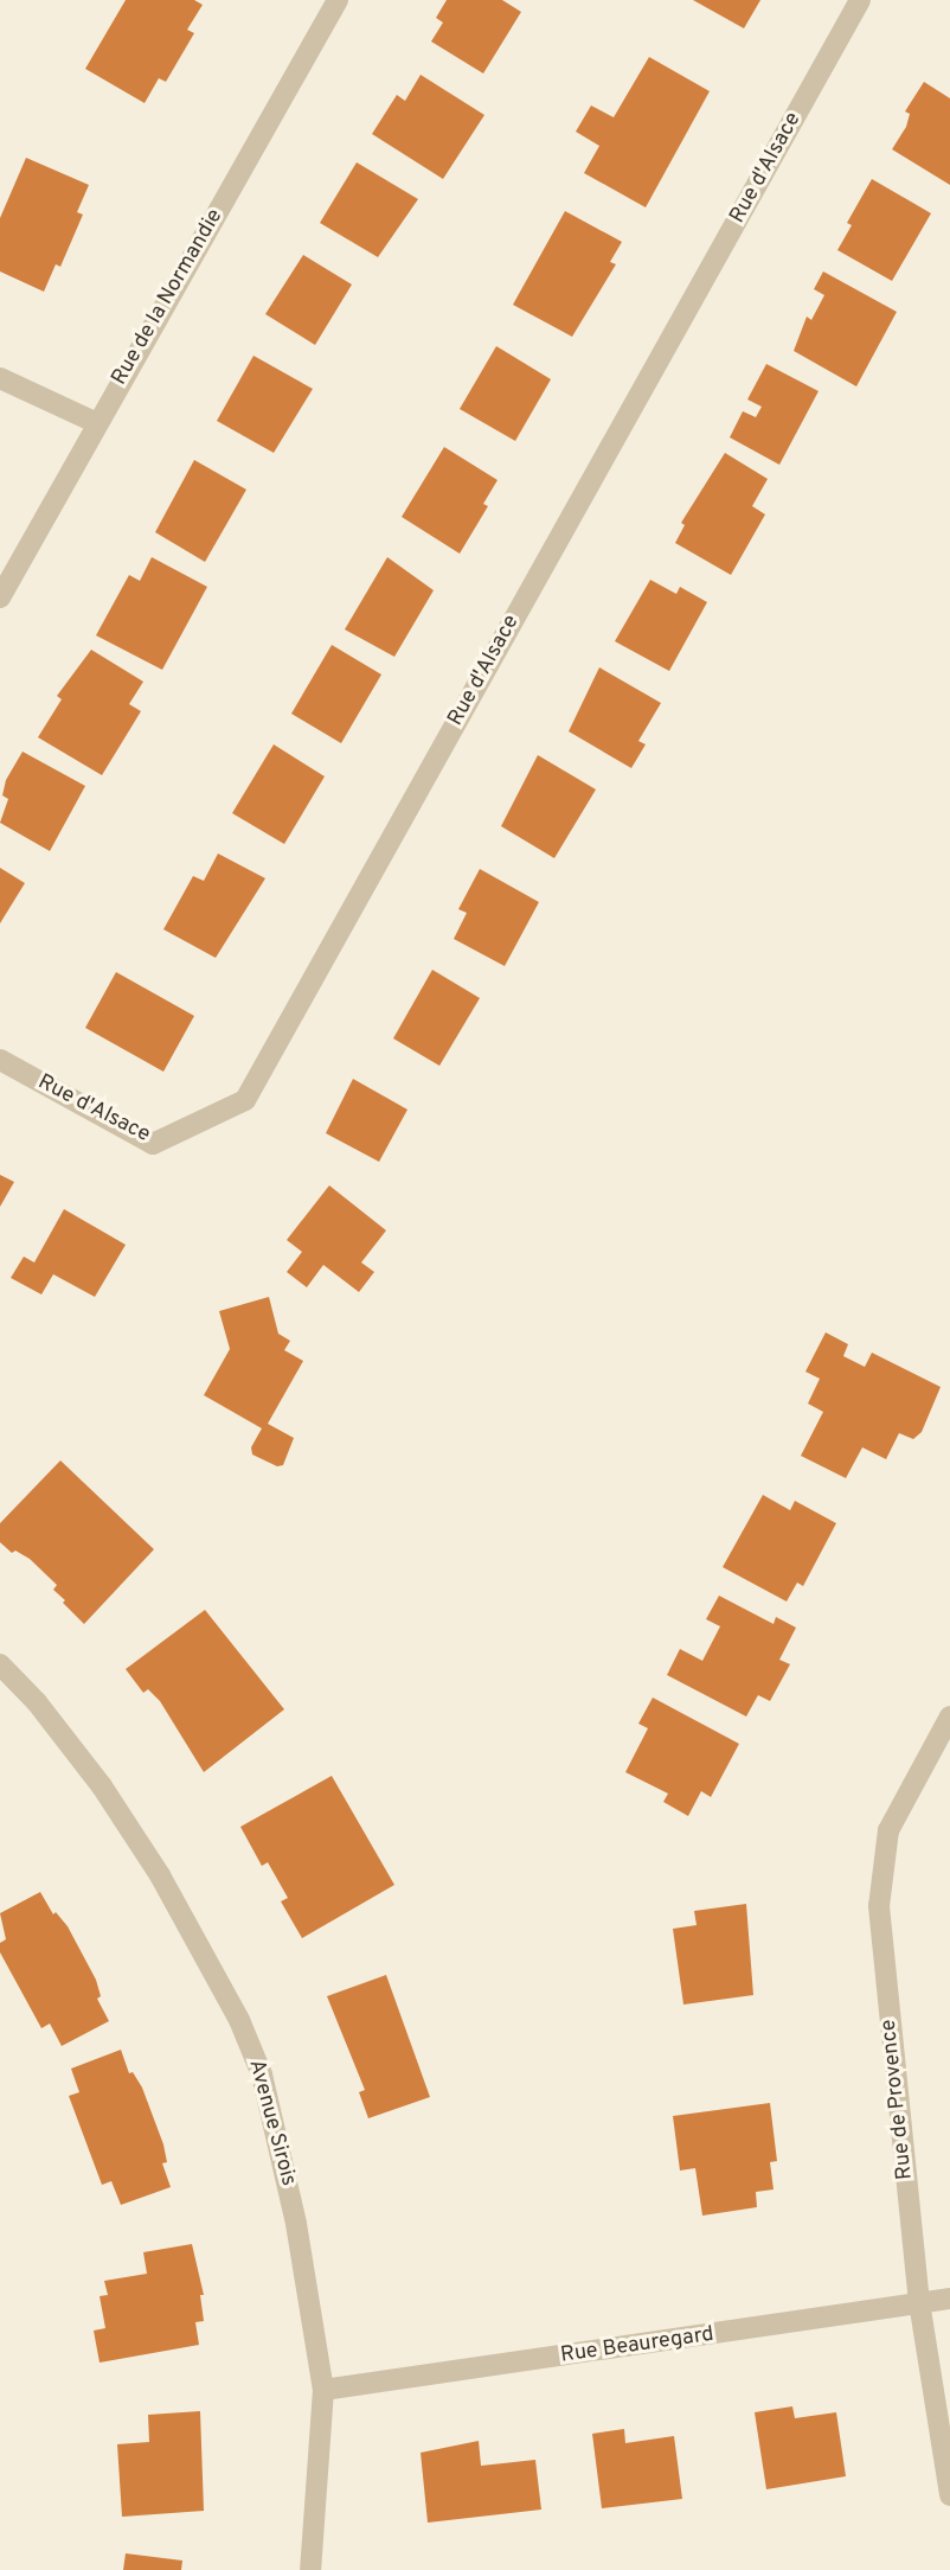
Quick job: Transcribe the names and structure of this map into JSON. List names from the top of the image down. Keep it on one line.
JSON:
{"streets":{"street":["Rue d'Alsace","Rue de la Normandie","Rue de Provence","Avenue Sirois","Rue Beauregard"]},"crossings":[["Rue de Provence","Rue Beauregard"],["Avenue Sirois","Rue Beauregard"]]}
